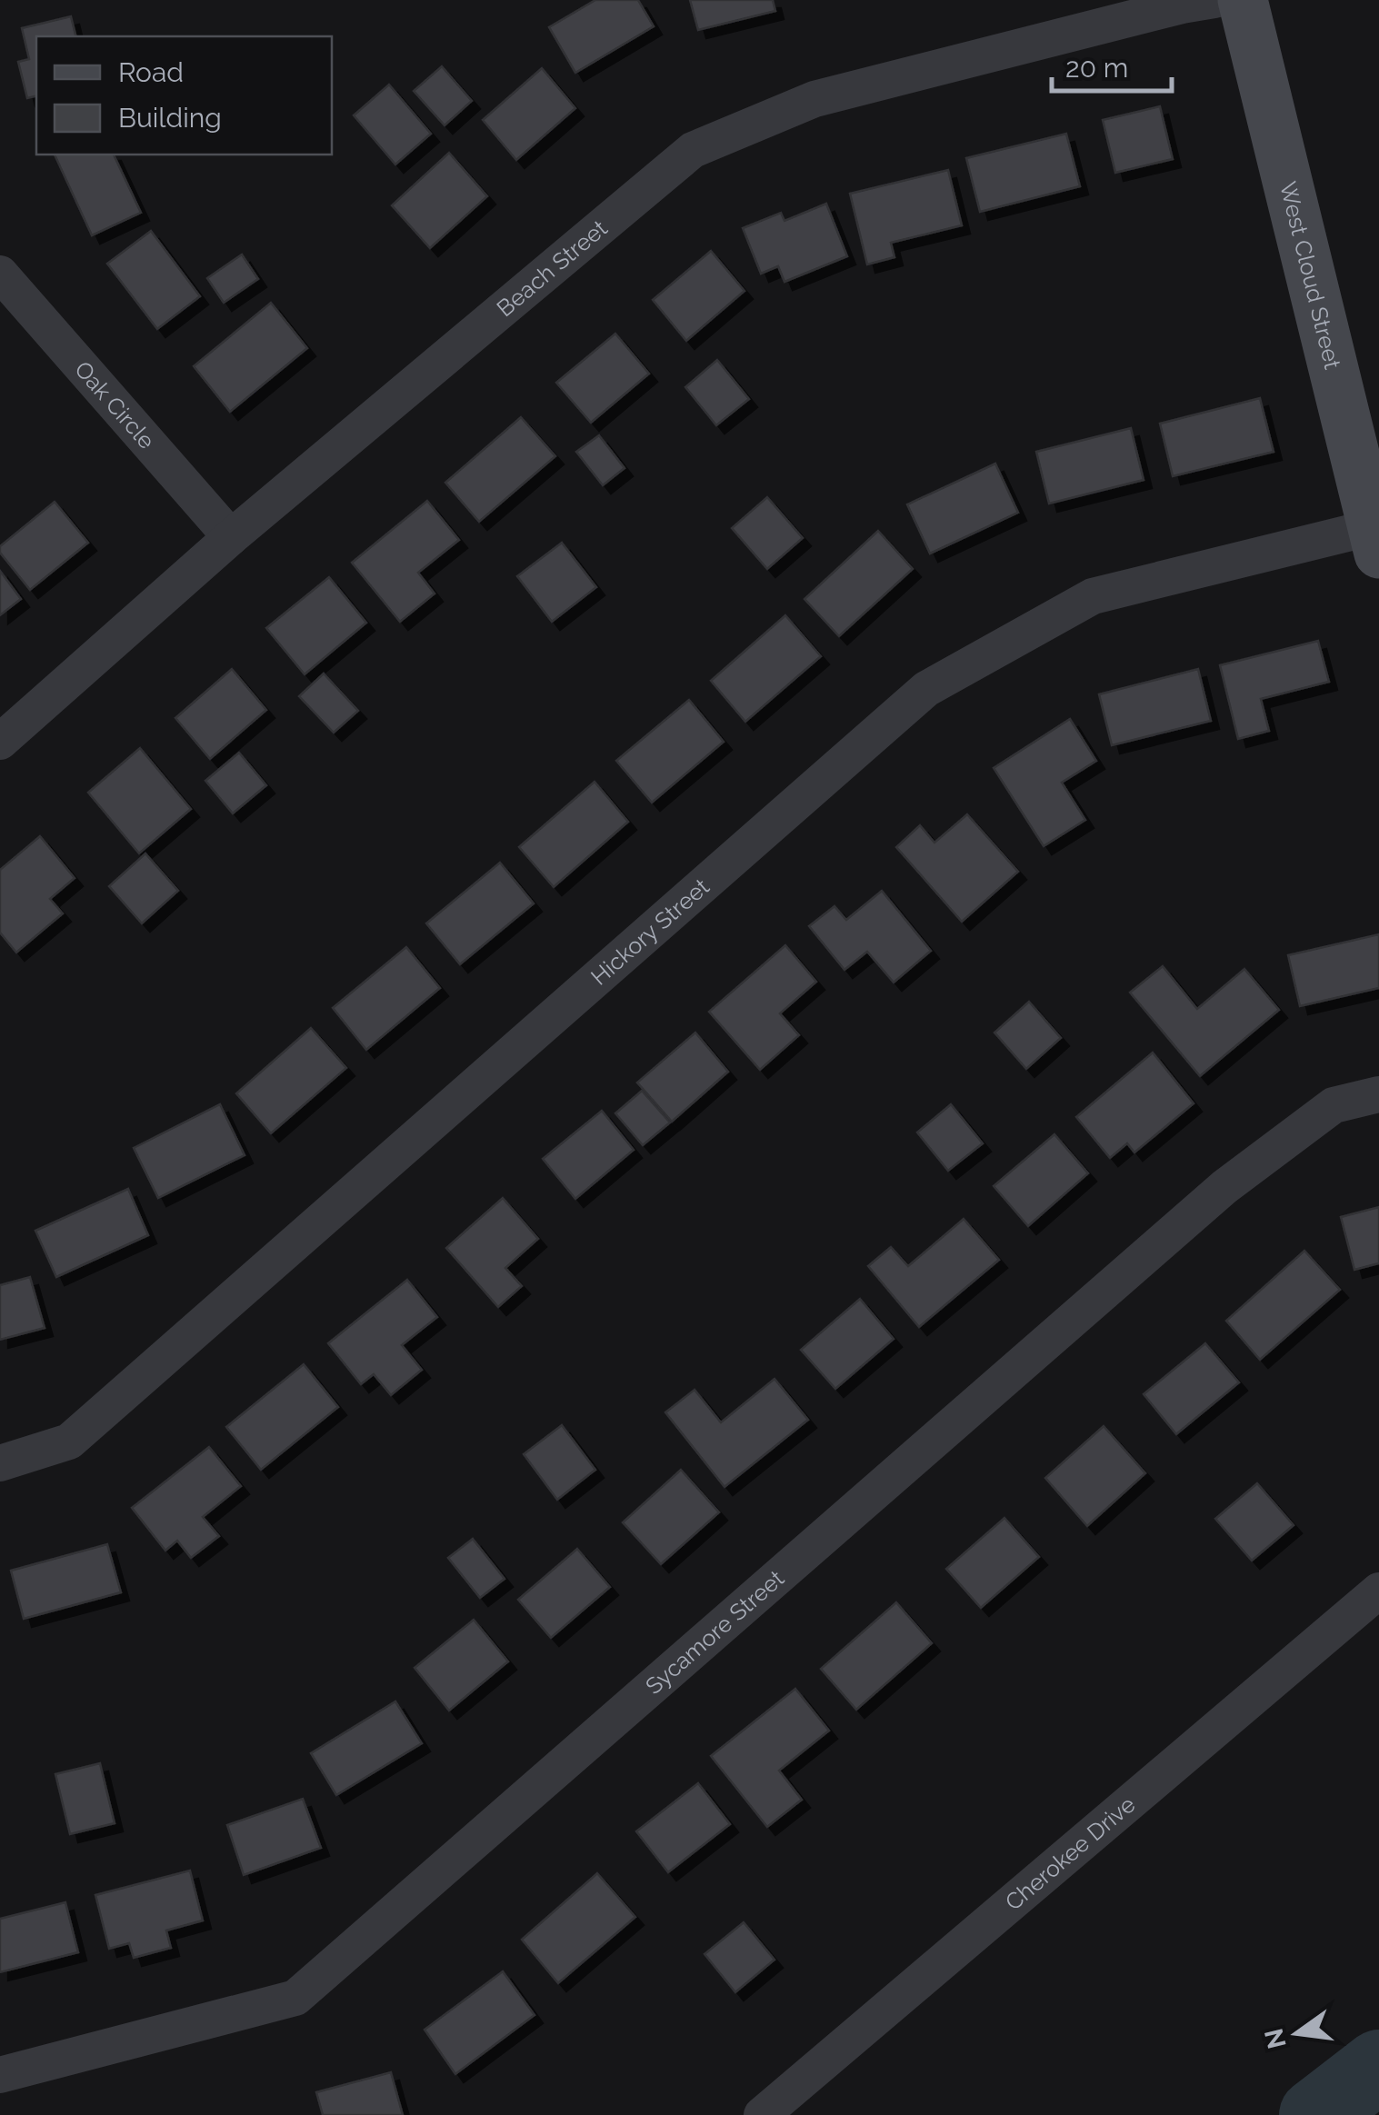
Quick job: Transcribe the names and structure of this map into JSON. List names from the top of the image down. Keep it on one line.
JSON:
{"streets":{"main road":["West Cloud Street"],"street":["Beach Street","Oak Circle","Hickory Street","Sycamore Street","Cherokee Drive"]},"crossings":[["Beach Street","Oak Circle"],["West Cloud Street","Hickory Street"]],"legend":["Road","Building"],"scale_bar":"20 m","north":"left"}
